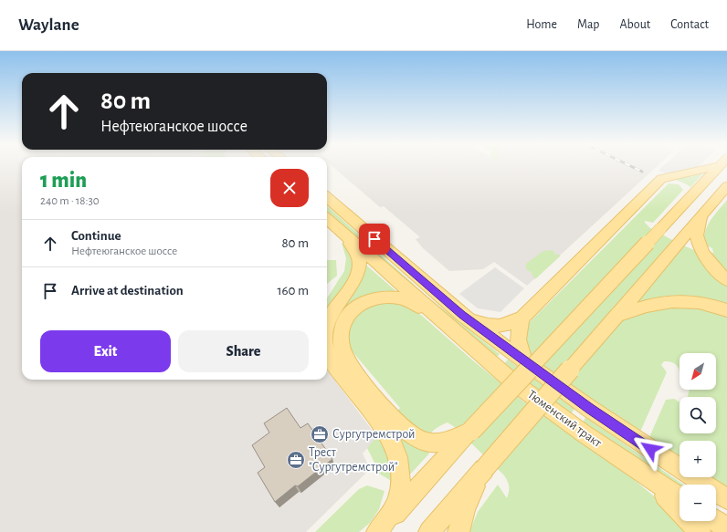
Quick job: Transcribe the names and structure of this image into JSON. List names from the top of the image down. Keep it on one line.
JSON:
{"streets":{"main road":["Тюменский тракт"]},"places":{"office":["Сургутремстрой","Трест \"Сургутремстрой\""]},"north":"bottom left","page":{"header":"Waylane","nav":["Home","Map","About","Contact"],"turn":["80 m","Нефтеюганское шоссе"],"heading":["1 min","240 m · 18:30"],"list":[{"name":"Continue","note":"Нефтеюганское шоссе","value":"80 m"},{"name":"Arrive at destination","value":"160 m"}],"buttons":["Exit","Share"],"map_buttons":["+","−"]}}
